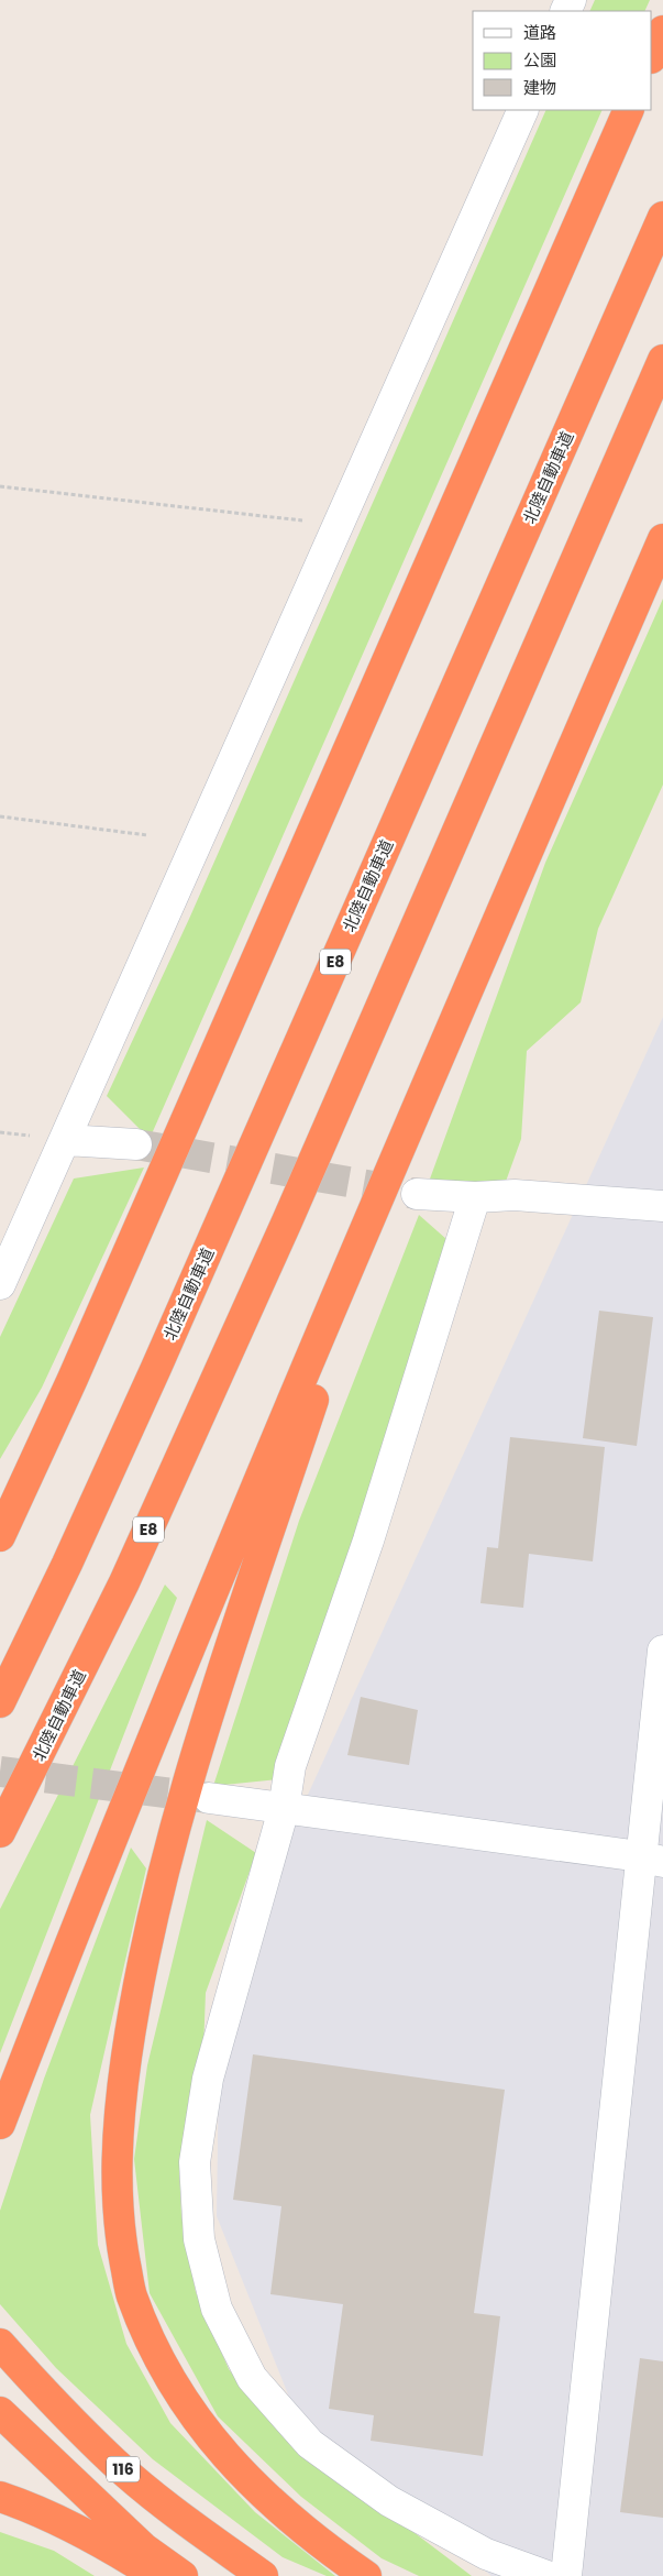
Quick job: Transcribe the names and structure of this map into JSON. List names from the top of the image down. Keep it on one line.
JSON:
{"streets":{"highway":["北陸自動車道","E8","116"]},"legend":["道路","公園","建物"]}
